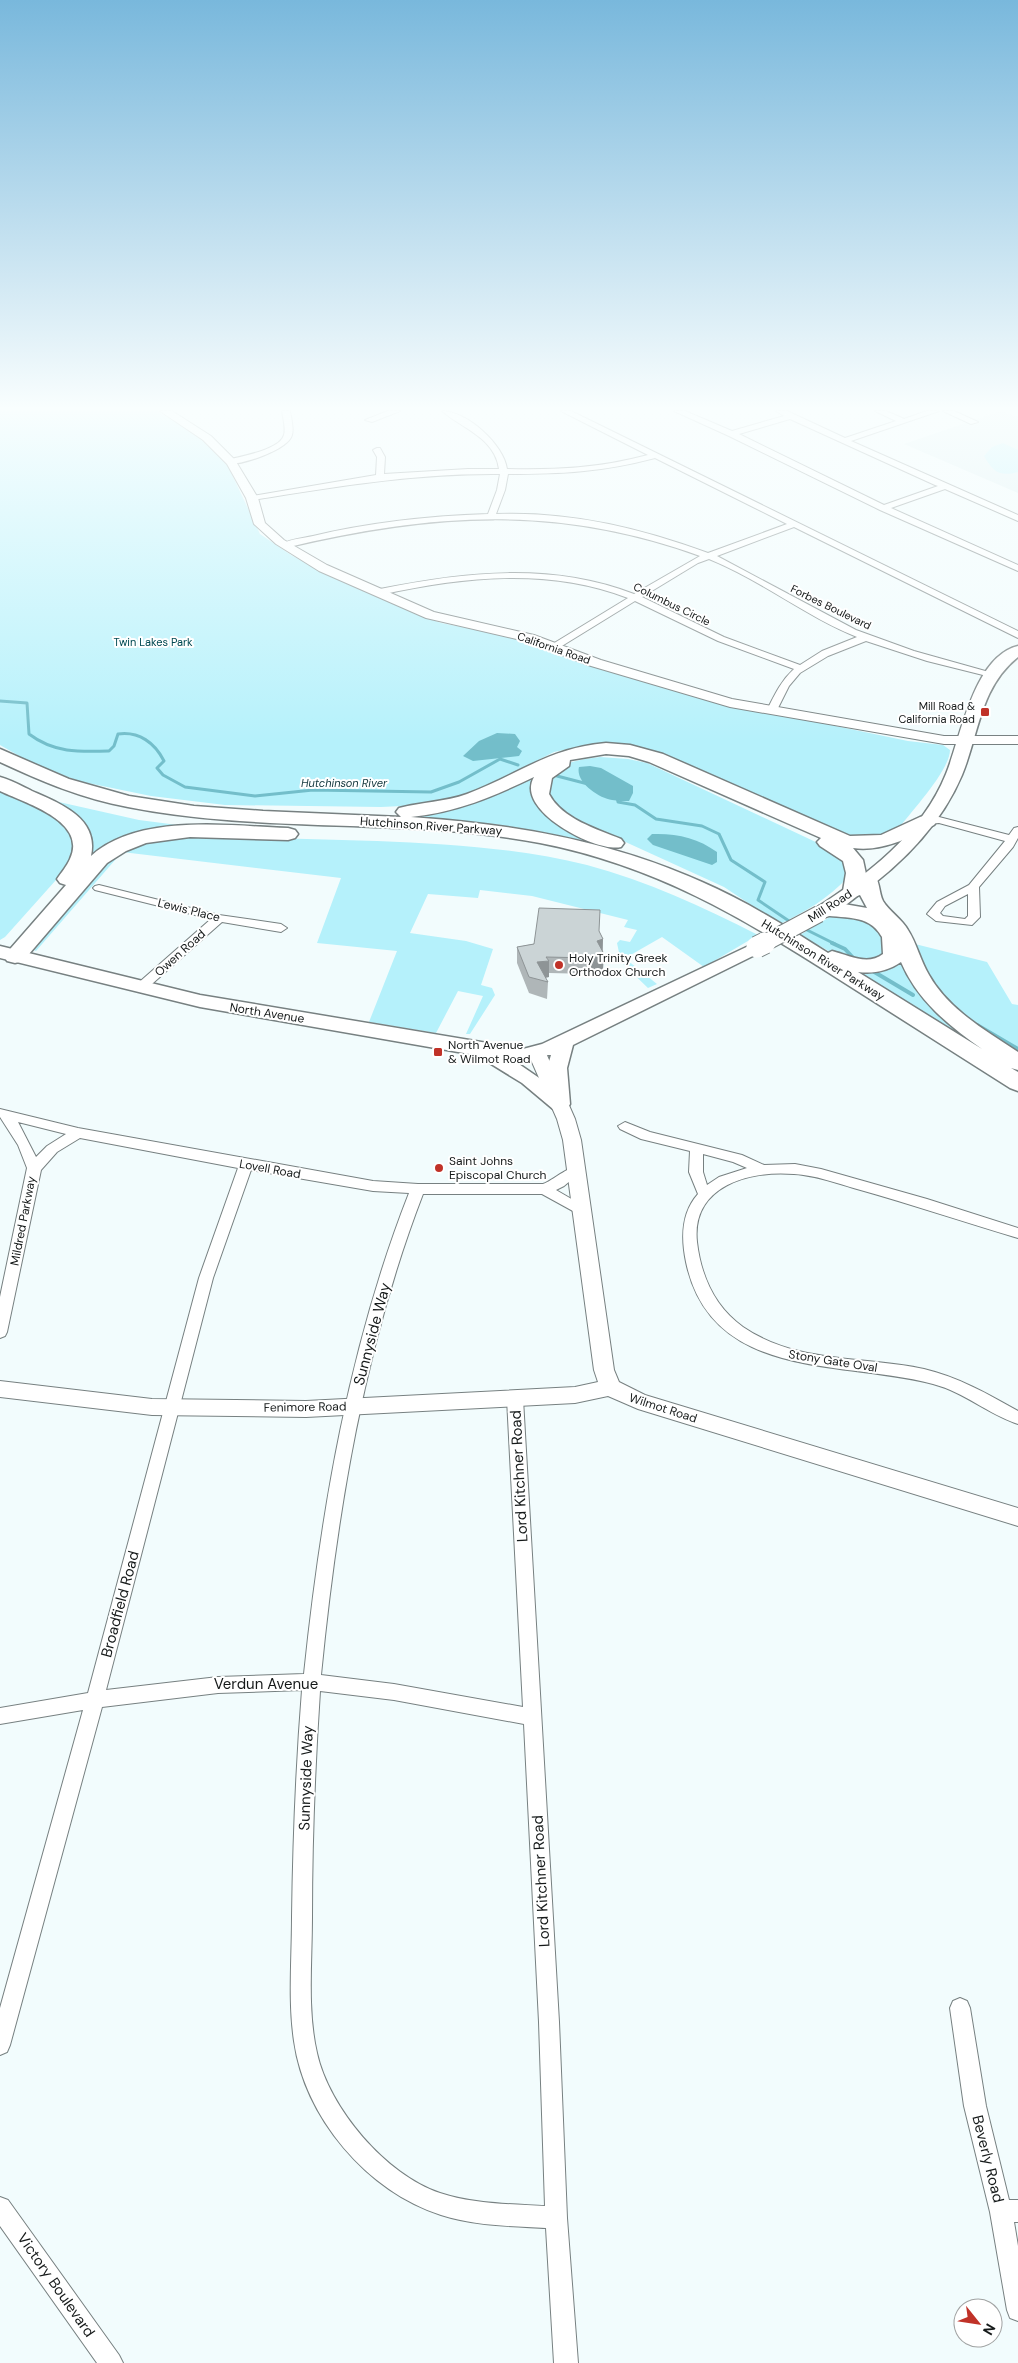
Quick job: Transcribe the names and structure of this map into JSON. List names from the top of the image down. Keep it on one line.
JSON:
{"streets":{"highway":["Hutchinson River Parkway"],"main road":["California Road","Mill Road","North Avenue","Fenimore Road","Wilmot Road"],"street":["Columbus Circle","Forbes Boulevard","Lewis Place","Owen Road","Lovell Road","Mildred Parkway","Sunnyside Way","Stony Gate Oval","Lord Kitchner Road","Broadfield Road","Verdun Avenue","Beverly Road","Victory Boulevard"]},"crossings":[["Columbus Circle","California Road"],["Forbes Boulevard","California Road"],["Forbes Boulevard","Mill Road"],["California Road","Mill Road"],["Mill Road","North Avenue"],["Lewis Place","Owen Road"],["Owen Road","North Avenue"],["Lovell Road","Mildred Parkway"],["Lovell Road","Sunnyside Way"],["Lovell Road","Broadfield Road"],["Sunnyside Way","Fenimore Road"],["Sunnyside Way","Lord Kitchner Road"],["Sunnyside Way","Verdun Avenue"],["Fenimore Road","Wilmot Road"],["Fenimore Road","Lord Kitchner Road"],["Fenimore Road","Broadfield Road"],["Lord Kitchner Road","Verdun Avenue"],["Broadfield Road","Verdun Avenue"]],"water":["Hutchinson River"],"parks":["Twin Lakes Park"],"places":{"transit":["Mill Road & California Road","North Avenue & Wilmot Road"],"other":["Holy Trinity Greek Orthodox Church","Saint Johns Episcopal Church"]},"north":"bottom right"}
